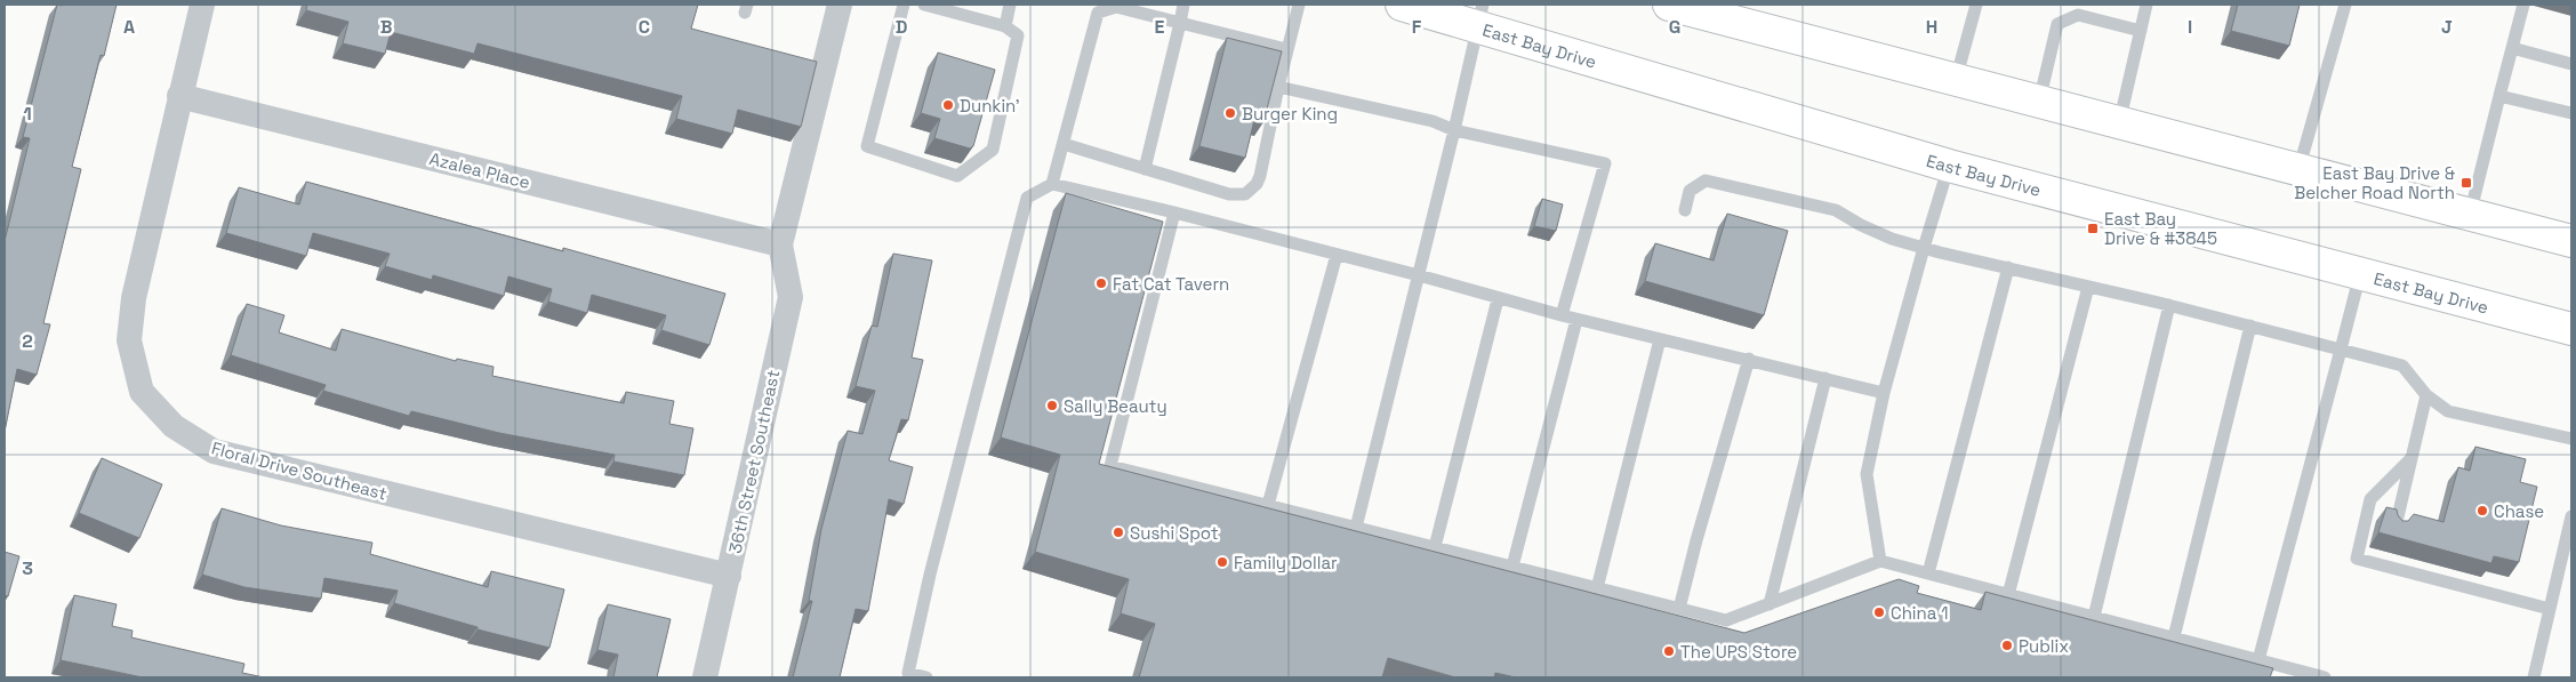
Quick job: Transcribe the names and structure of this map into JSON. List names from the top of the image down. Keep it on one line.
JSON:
{"streets":{"main road":["East Bay Drive"],"street":["Azalea Place","36th Street Southeast","Floral Drive Southeast"]},"crossings":[["Azalea Place","36th Street Southeast"],["Azalea Place","Floral Drive Southeast"],["36th Street Southeast","Floral Drive Southeast"]],"places":{"other":["Dunkin'","Burger King","Fat Cat Tavern","Sally Beauty","Chase","Sushi Spot","Family Dollar","China 1","Publix","The UPS Store"],"transit":["East Bay Drive & Belcher Road North","East Bay Drive & #3845"]},"grid":{"columns":["A","B","C","D","E","F","G","H","I","J"],"rows":["1","2","3"]}}
